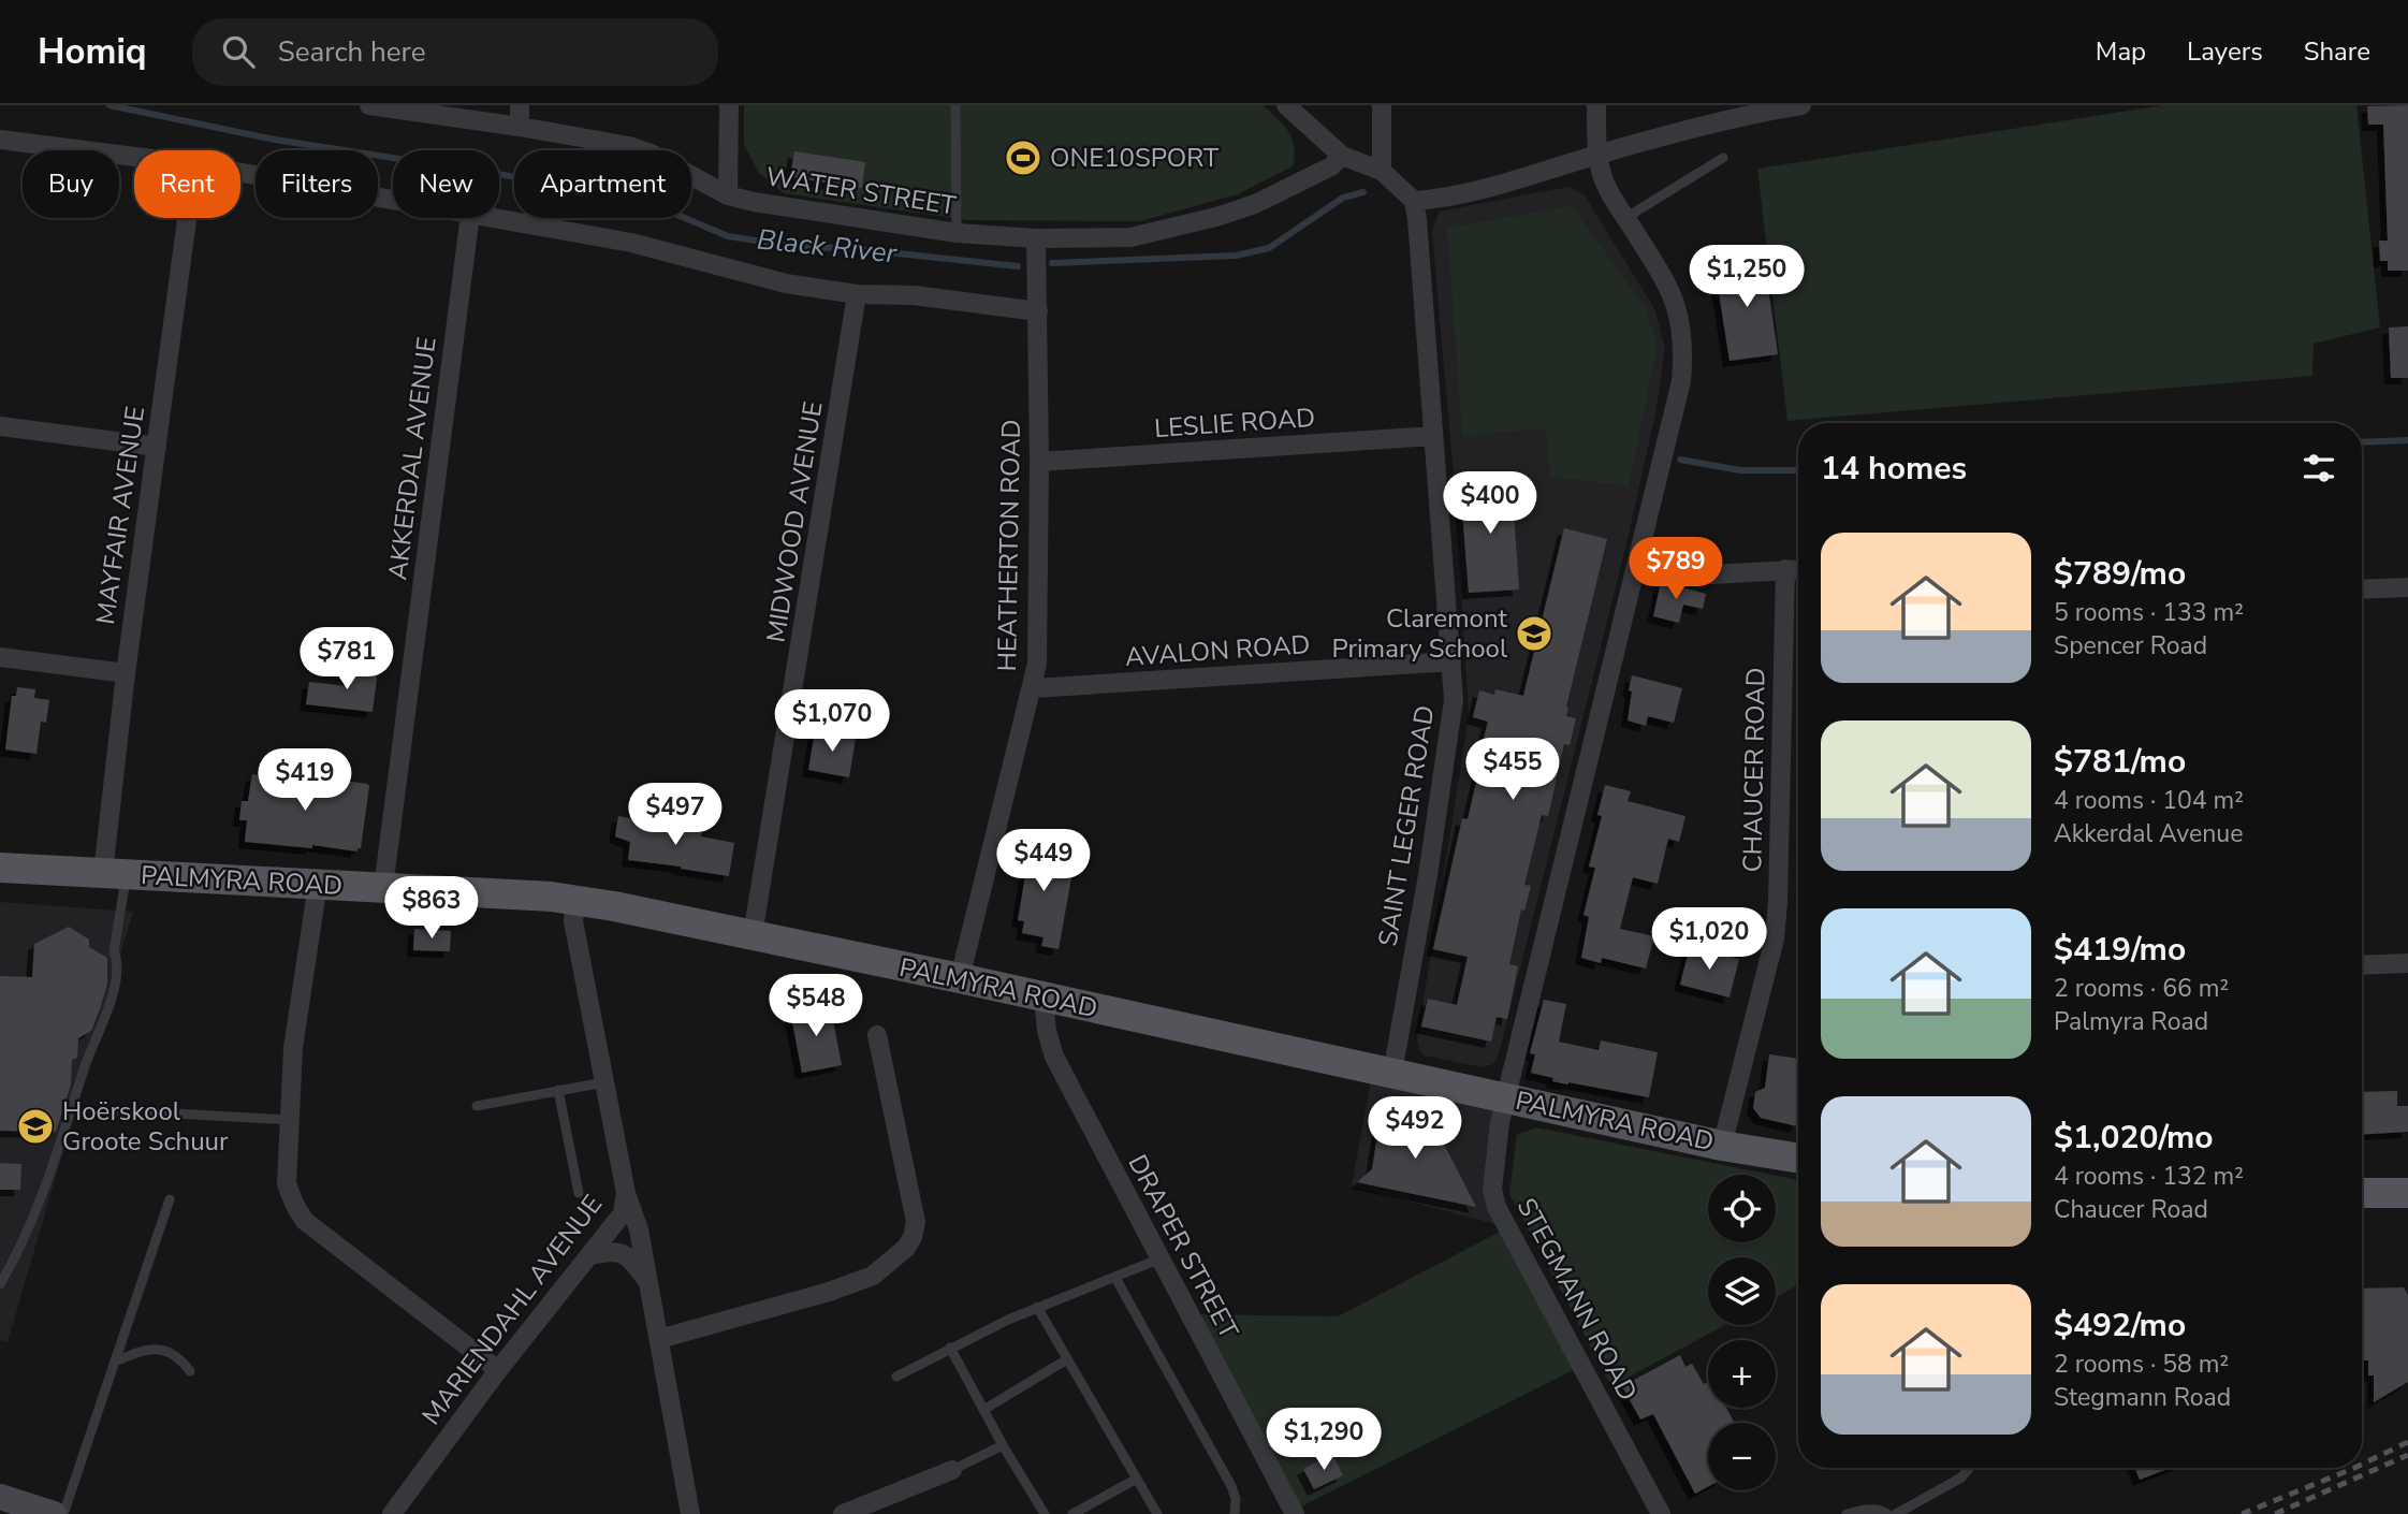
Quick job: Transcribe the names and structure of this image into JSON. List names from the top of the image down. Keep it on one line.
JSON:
{"streets":{"main road":["PALMYRA ROAD"],"street":["WATER STREET","LESLIE ROAD","AKKERDAL AVENUE","MAYFAIR AVENUE","MIDWOOD AVENUE","HEATHERTON ROAD","AVALON ROAD","CHAUCER ROAD","SAINT LEGER ROAD","DRAPER STREET","STEGMANN ROAD","MARIENDAHL AVENUE"]},"crossings":[["WATER STREET","HEATHERTON ROAD"],["LESLIE ROAD","HEATHERTON ROAD"],["LESLIE ROAD","SAINT LEGER ROAD"],["AKKERDAL AVENUE","PALMYRA ROAD"],["MAYFAIR AVENUE","PALMYRA ROAD"],["MIDWOOD AVENUE","PALMYRA ROAD"],["HEATHERTON ROAD","AVALON ROAD"],["HEATHERTON ROAD","PALMYRA ROAD"],["AVALON ROAD","SAINT LEGER ROAD"],["CHAUCER ROAD","PALMYRA ROAD"],["SAINT LEGER ROAD","PALMYRA ROAD"],["PALMYRA ROAD","DRAPER STREET"],["PALMYRA ROAD","STEGMANN ROAD"],["PALMYRA ROAD","MARIENDAHL AVENUE"]],"water":["Black River"],"places":{"sports":["ONE10SPORT"],"school or university":["Claremont Primary School","Hoërskool Groote Schuur"]},"page":{"header":"Homiq","search":"Search here","nav":["Map","Layers","Share"],"chip":["Buy","Rent","Filters","New","Apartment"],"price":["$1,250","$400","$789","$781","$1,070","$455","$419","$497","$449","$863","$1,020","$548","$492","$1,290"],"heading":"14 homes","list":[{"name":"$789/mo","note":"5 rooms · 133 m² · Spencer Road"},{"name":"$781/mo","note":"4 rooms · 104 m² · Akkerdal Avenue"},{"name":"$419/mo","note":"2 rooms · 66 m² · Palmyra Road"},{"name":"$1,020/mo","note":"4 rooms · 132 m² · Chaucer Road"},{"name":"$492/mo","note":"2 rooms · 58 m² · Stegmann Road"}],"map_buttons":["+","−"]}}
